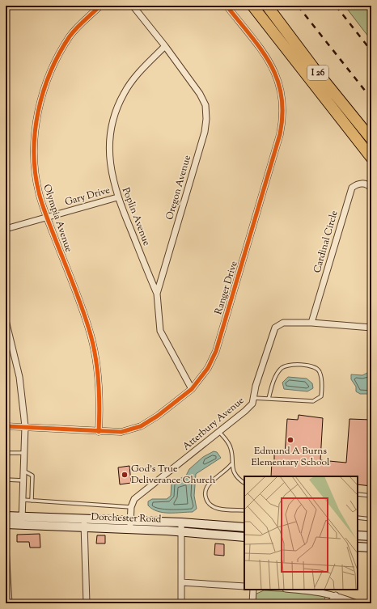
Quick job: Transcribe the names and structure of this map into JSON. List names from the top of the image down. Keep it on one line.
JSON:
{"streets":{"highway":["I 26"],"main road":["Dorchester Road"],"street":["Oregon Avenue","Gary Drive","Poplin Avenue","Olympia Avenue","Cardinal Circle","Ranger Drive","Atterbury Avenue"]},"crossings":[["Oregon Avenue","Poplin Avenue"],["Oregon Avenue","Ranger Drive"],["Gary Drive","Poplin Avenue"],["Gary Drive","Olympia Avenue"],["Olympia Avenue","Ranger Drive"],["Cardinal Circle","Atterbury Avenue"],["Atterbury Avenue","Dorchester Road"]],"places":["Edmund A Burns Elementary School","God's True Deliverance Church"]}
